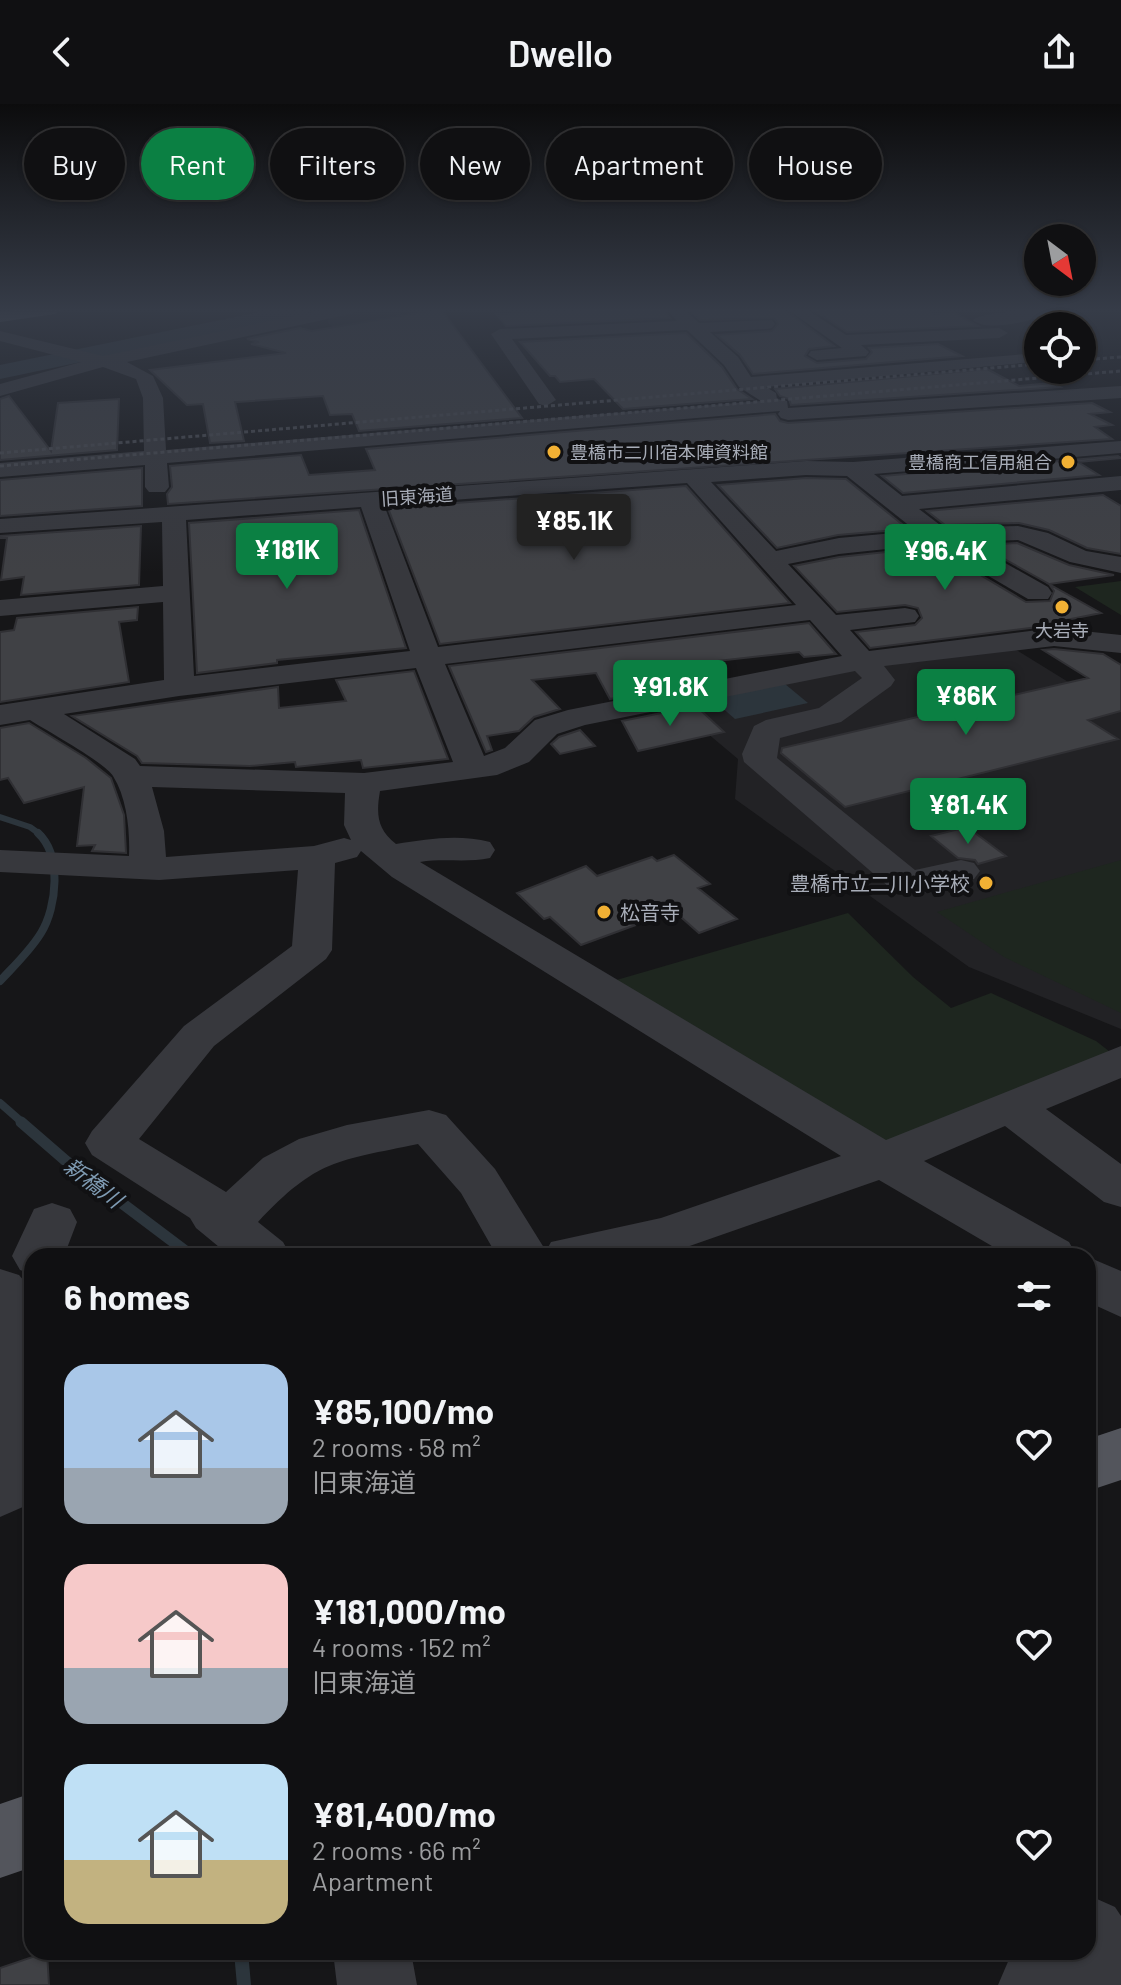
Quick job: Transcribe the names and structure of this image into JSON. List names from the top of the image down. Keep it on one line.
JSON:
{"streets":{"street":["旧東海道"]},"water":["新橋川"],"places":["豊橋市二川宿本陣資料館","豊橋商工信用組合","大岩寺","豊橋市立二川小学校","松音寺"],"north":"bottom right","page":{"header":"Dwello","chip":["Buy","Rent","Filters","New","Apartment","House"],"price":["¥85.1K","¥181K","¥96.4K","¥91.8K","¥86K","¥81.4K"],"heading":"6 homes","list":[{"name":"¥85,100/mo","note":"2 rooms · 58 m² · 旧東海道"},{"name":"¥181,000/mo","note":"4 rooms · 152 m² · 旧東海道"},{"name":"¥81,400/mo","note":"2 rooms · 66 m² · Apartment"}]}}
